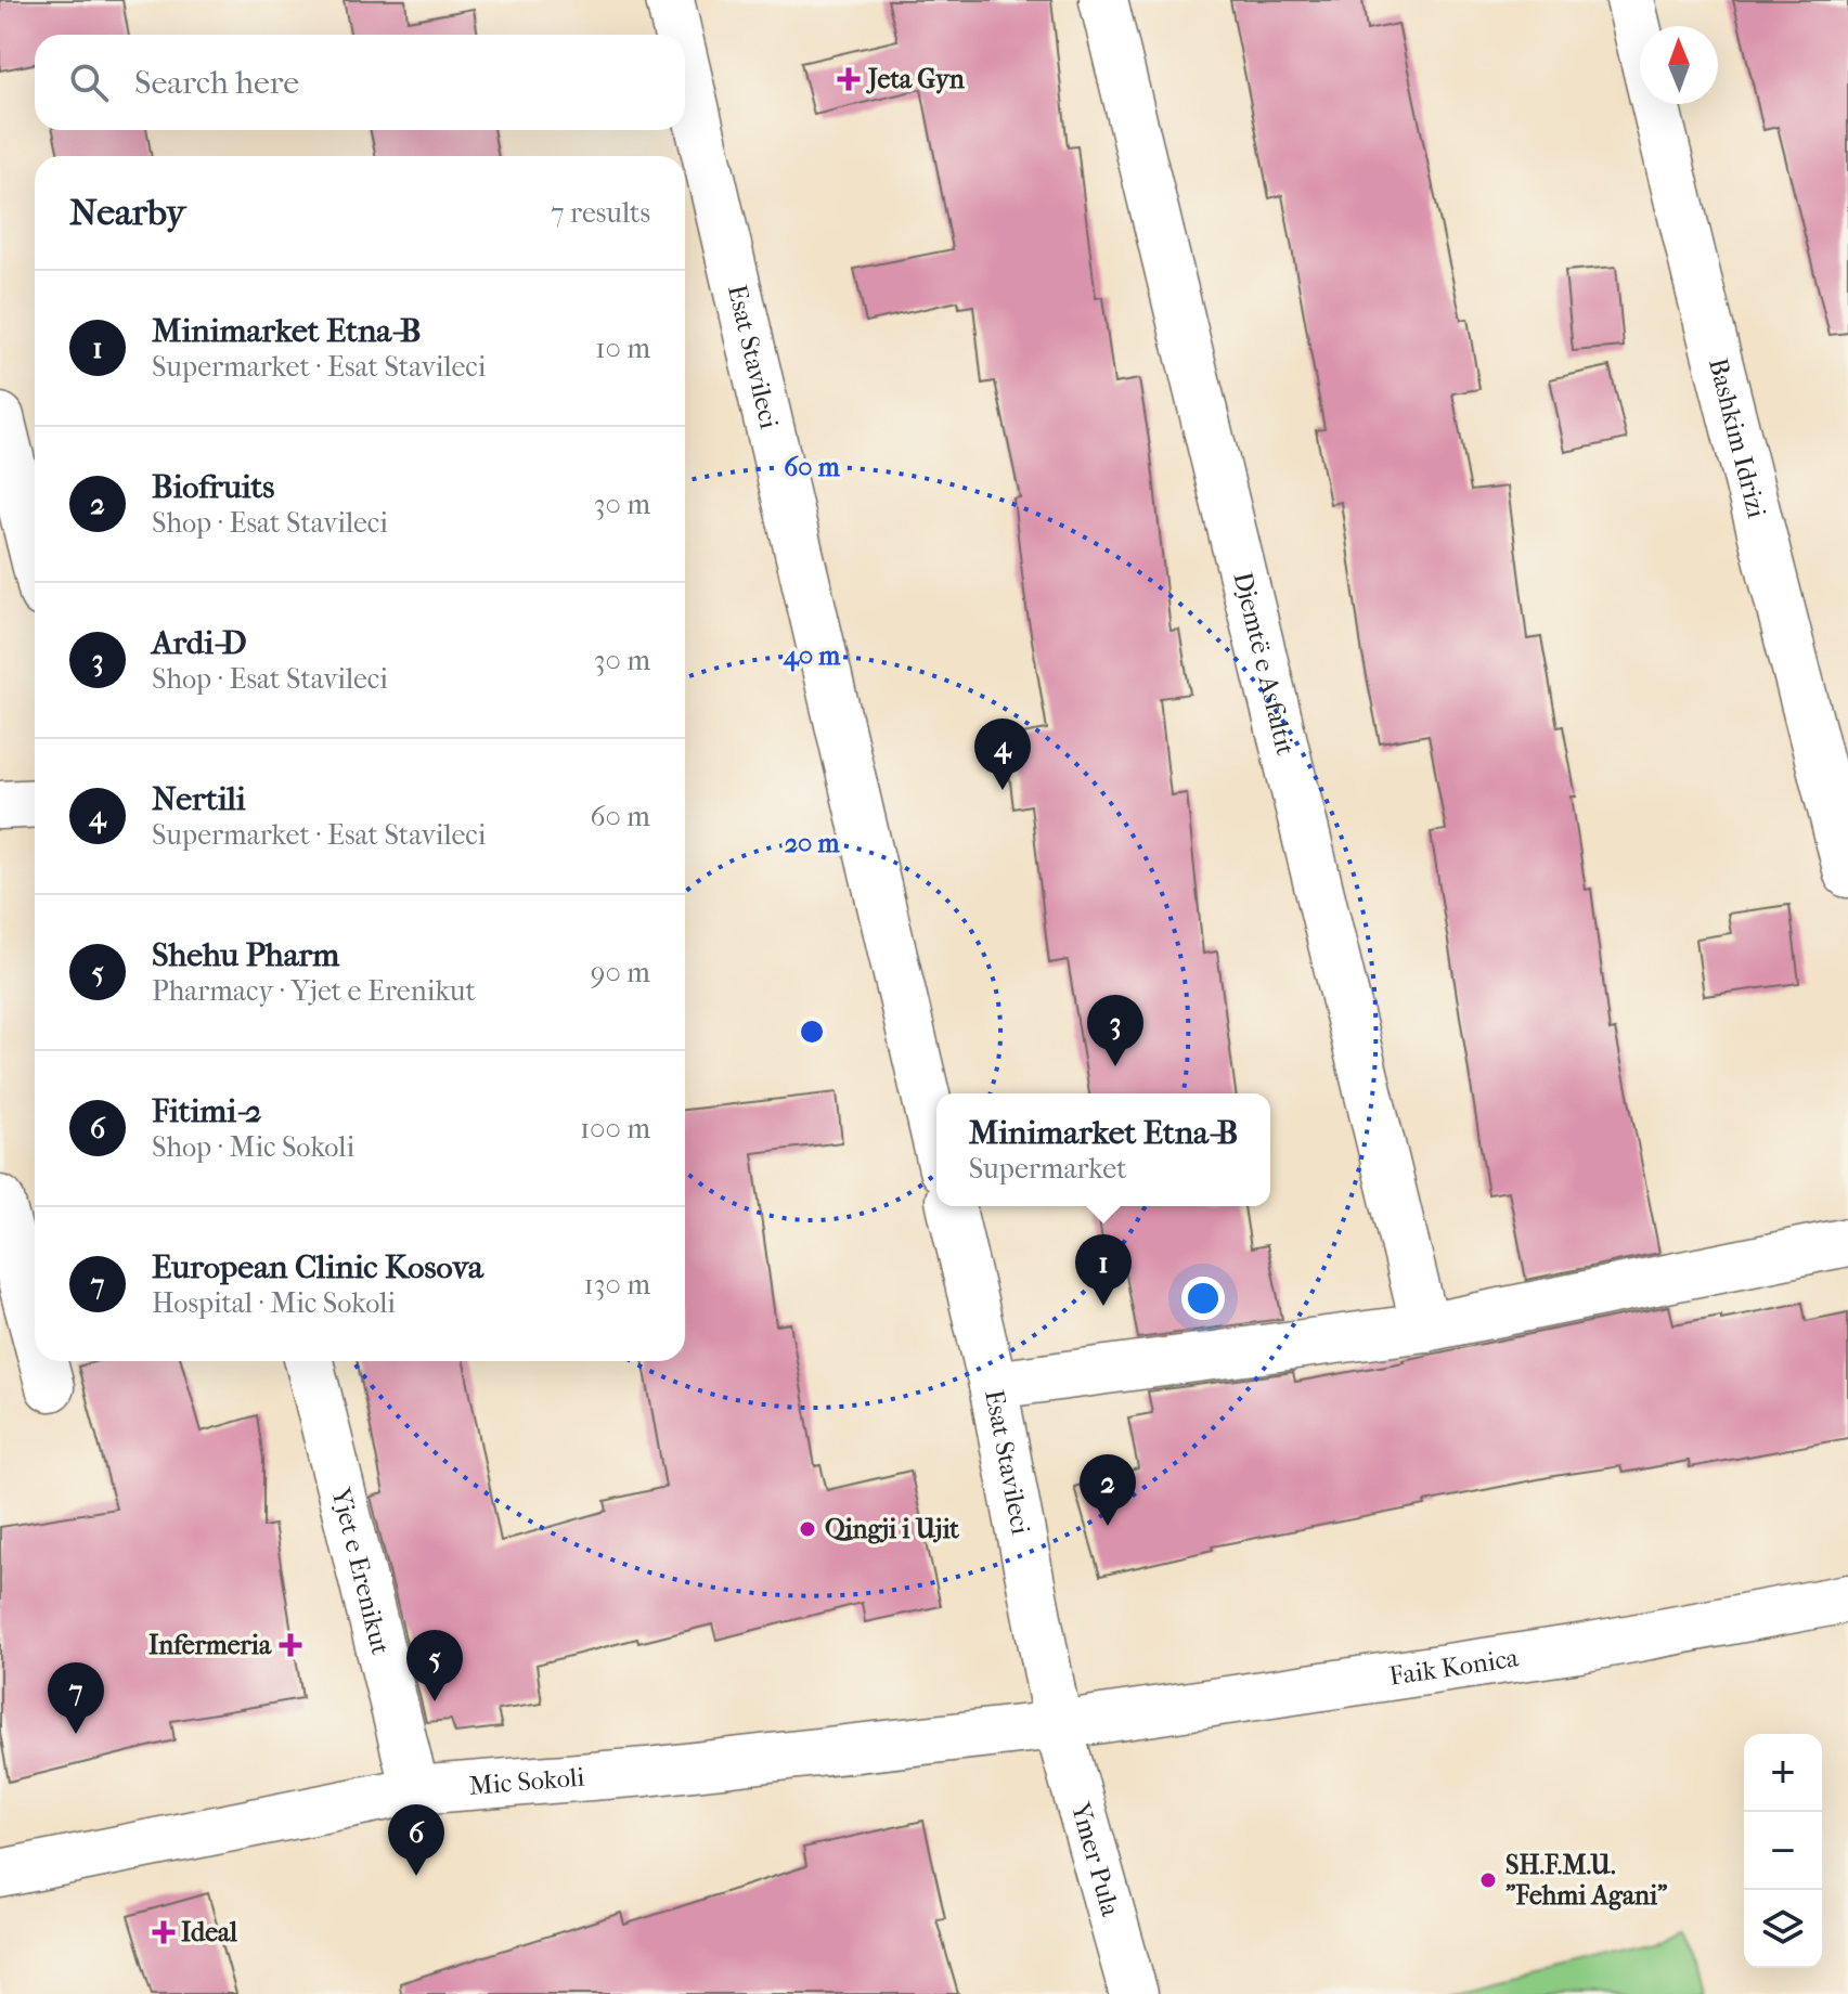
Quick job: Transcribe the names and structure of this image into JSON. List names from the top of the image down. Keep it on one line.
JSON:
{"streets":{"street":["Esat Stavileci","Bashkim Idrizi","Djemtë e Asfaltit","Yjet e Erenikut","Faik Konica","Mic Sokoli","Ymer Pula"]},"crossings":[["Esat Stavileci","Faik Konica"],["Esat Stavileci","Mic Sokoli"],["Esat Stavileci","Ymer Pula"],["Yjet e Erenikut","Mic Sokoli"],["Faik Konica","Mic Sokoli"],["Faik Konica","Ymer Pula"],["Mic Sokoli","Ymer Pula"]],"places":{"health":["Jeta Gyn","Infermeria","Ideal"],"other":["Qingji i Ujit","SH.F.M.U. \"Fehmi Agani\""]},"north":"top","page":{"search":"Search here","heading":["Nearby","7 results"],"list":[{"mark":"1","name":"Minimarket Etna-B","note":"Supermarket · Esat Stavileci","value":"10 m"},{"mark":"2","name":"Biofruits","note":"Shop · Esat Stavileci","value":"30 m"},{"mark":"3","name":"Ardi-D","note":"Shop · Esat Stavileci","value":"30 m"},{"mark":"4","name":"Nertili","note":"Supermarket · Esat Stavileci","value":"60 m"},{"mark":"5","name":"Shehu Pharm","note":"Pharmacy · Yjet e Erenikut","value":"90 m"},{"mark":"6","name":"Fitimi-2","note":"Shop · Mic Sokoli","value":"100 m"},{"mark":"7","name":"European Clinic Kosova","note":"Hospital · Mic Sokoli","value":"130 m"}],"pins":["4","3","1","2","5","7","6"],"popup":["Minimarket Etna-B","Supermarket"],"map_buttons":["+","−"]},"rings":["60 m","40 m","20 m"]}
